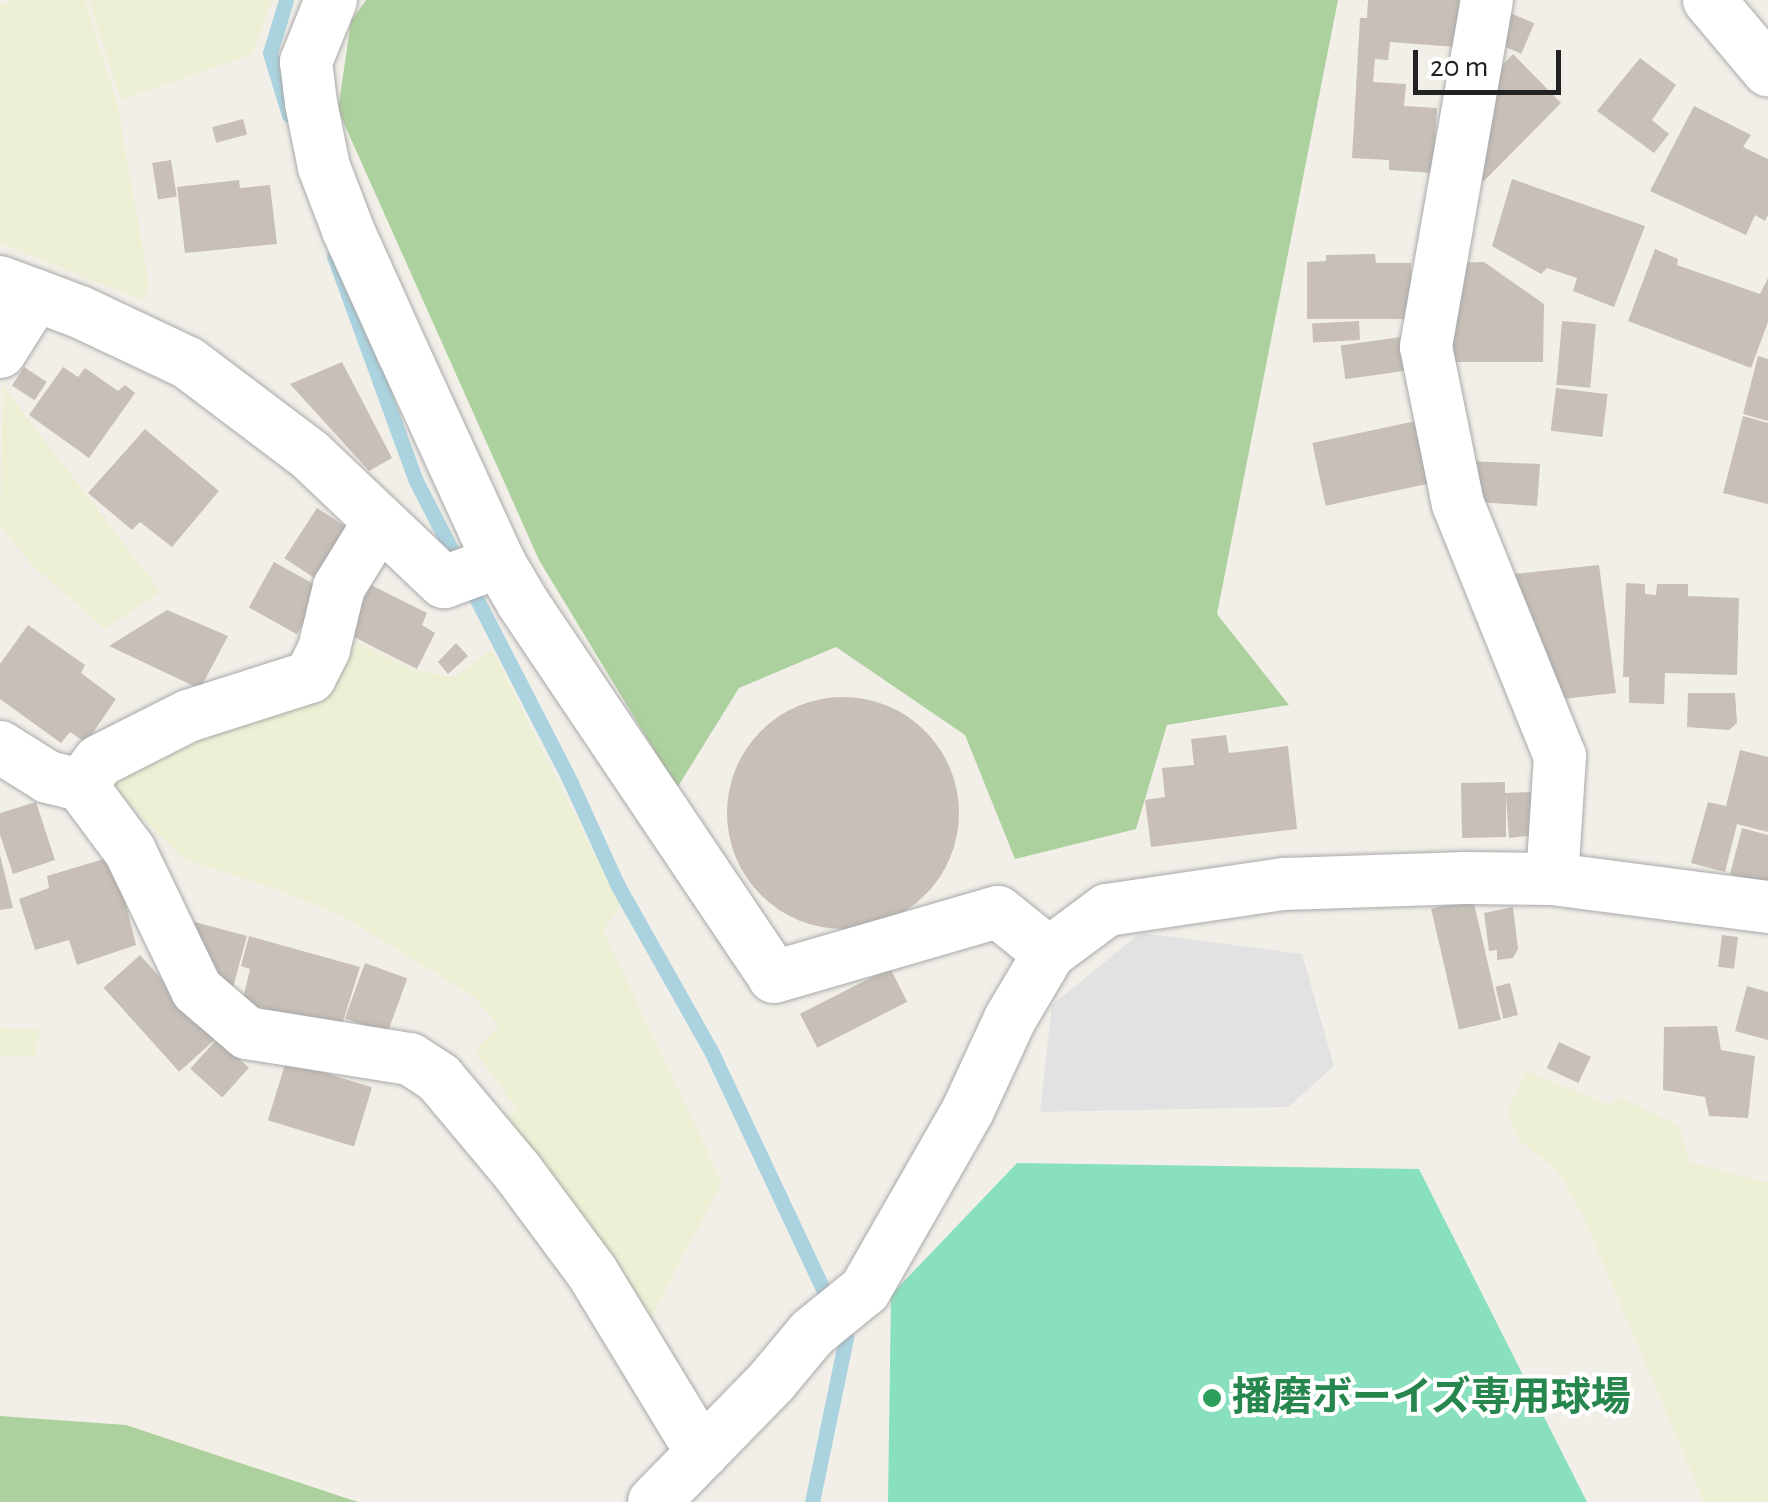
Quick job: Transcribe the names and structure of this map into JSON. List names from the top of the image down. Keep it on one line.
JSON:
{"places":["播磨ボーイズ専用球場"],"scale_bar":"20 m"}
